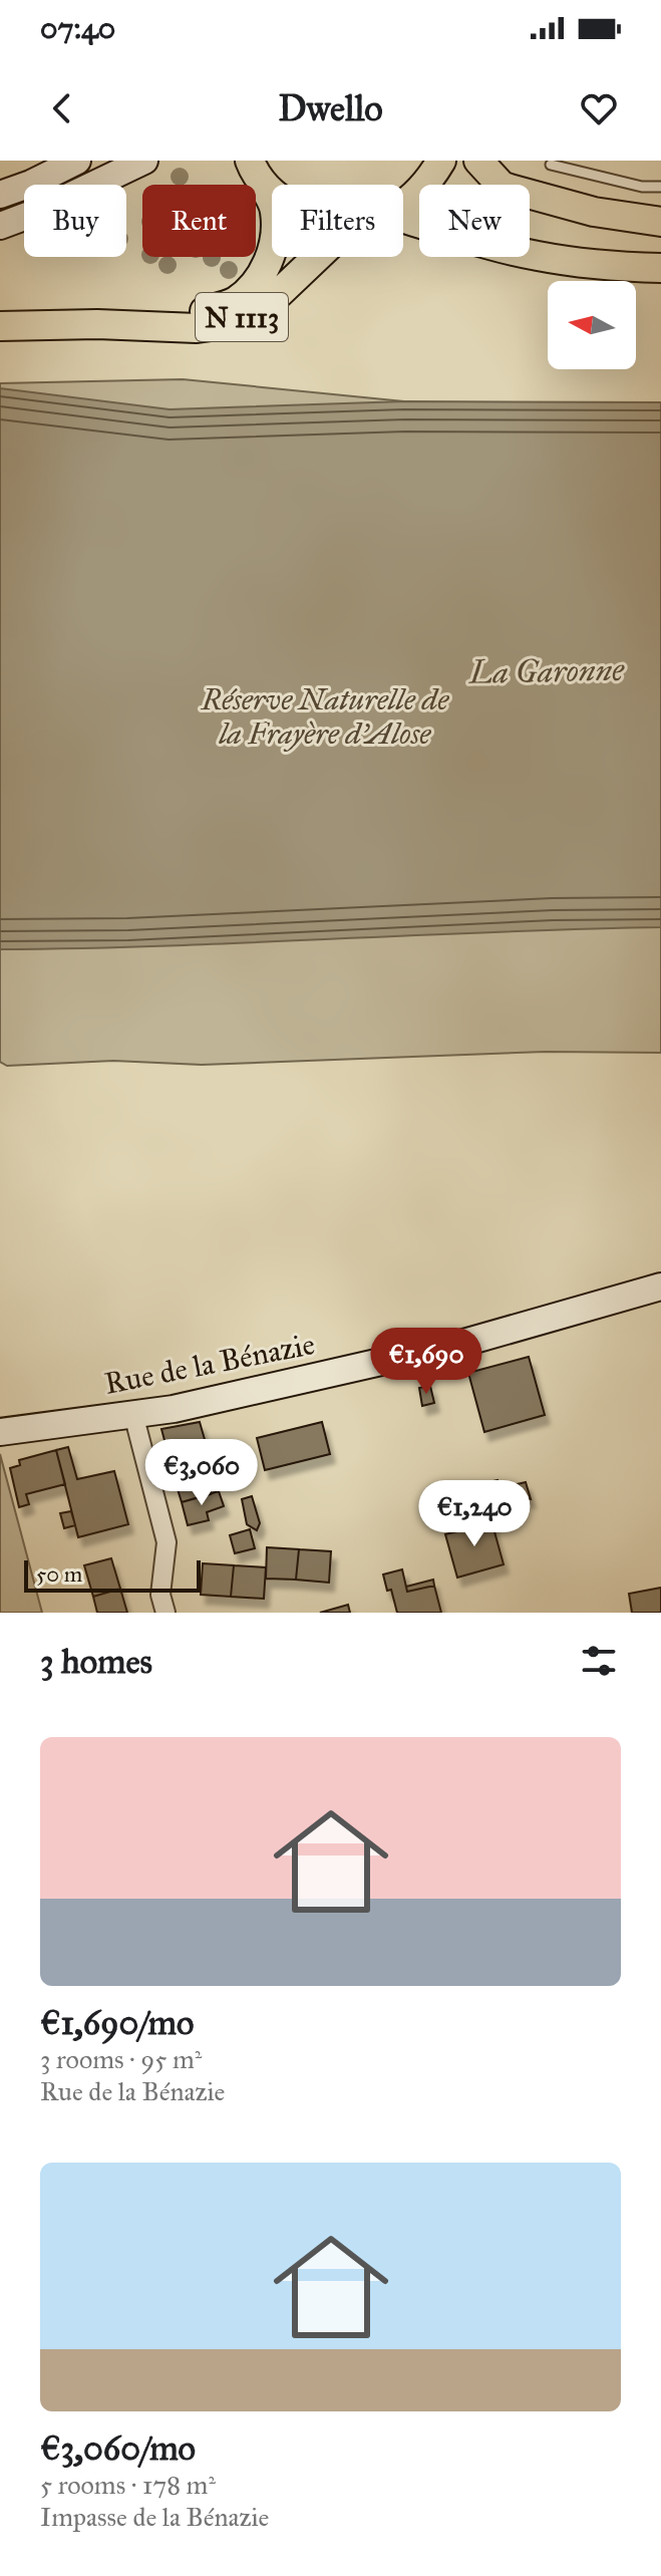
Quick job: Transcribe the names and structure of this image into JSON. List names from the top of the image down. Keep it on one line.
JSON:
{"streets":{"main road":["N 1113"],"street":["Rue de la Bénazie"]},"water":["La Garonne"],"parks":["Réserve Naturelle de la Frayère d'Alose"],"scale_bar":"50 m","north":"left","page":{"status":"07:40","header":"Dwello","chip":["Buy","Rent","Filters","New"],"price":["€1,690","€3,060","€1,240"],"scale":"50 m","heading":"3 homes","list":[{"name":"€1,690/mo","note":"3 rooms · 95 m² · Rue de la Bénazie"},{"name":"€3,060/mo","note":"5 rooms · 178 m² · Impasse de la Bénazie"}]}}
